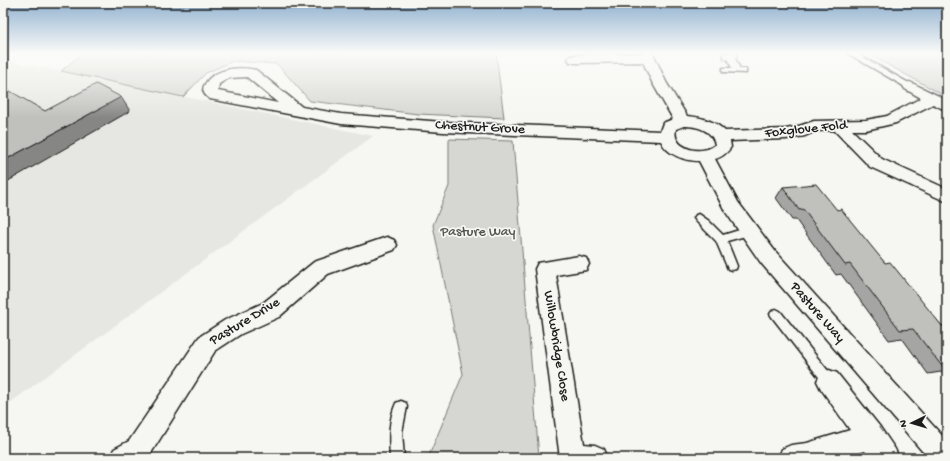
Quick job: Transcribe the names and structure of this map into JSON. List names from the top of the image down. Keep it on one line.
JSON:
{"streets":{"street":["Chestnut Grove","Foxglove Fold","Pasture Way","Pasture Drive","Willowbridge Close"]},"crossings":[["Chestnut Grove","Foxglove Fold"],["Chestnut Grove","Pasture Way"],["Foxglove Fold","Pasture Way"]],"parks":["Pasture Way"],"north":"left"}
